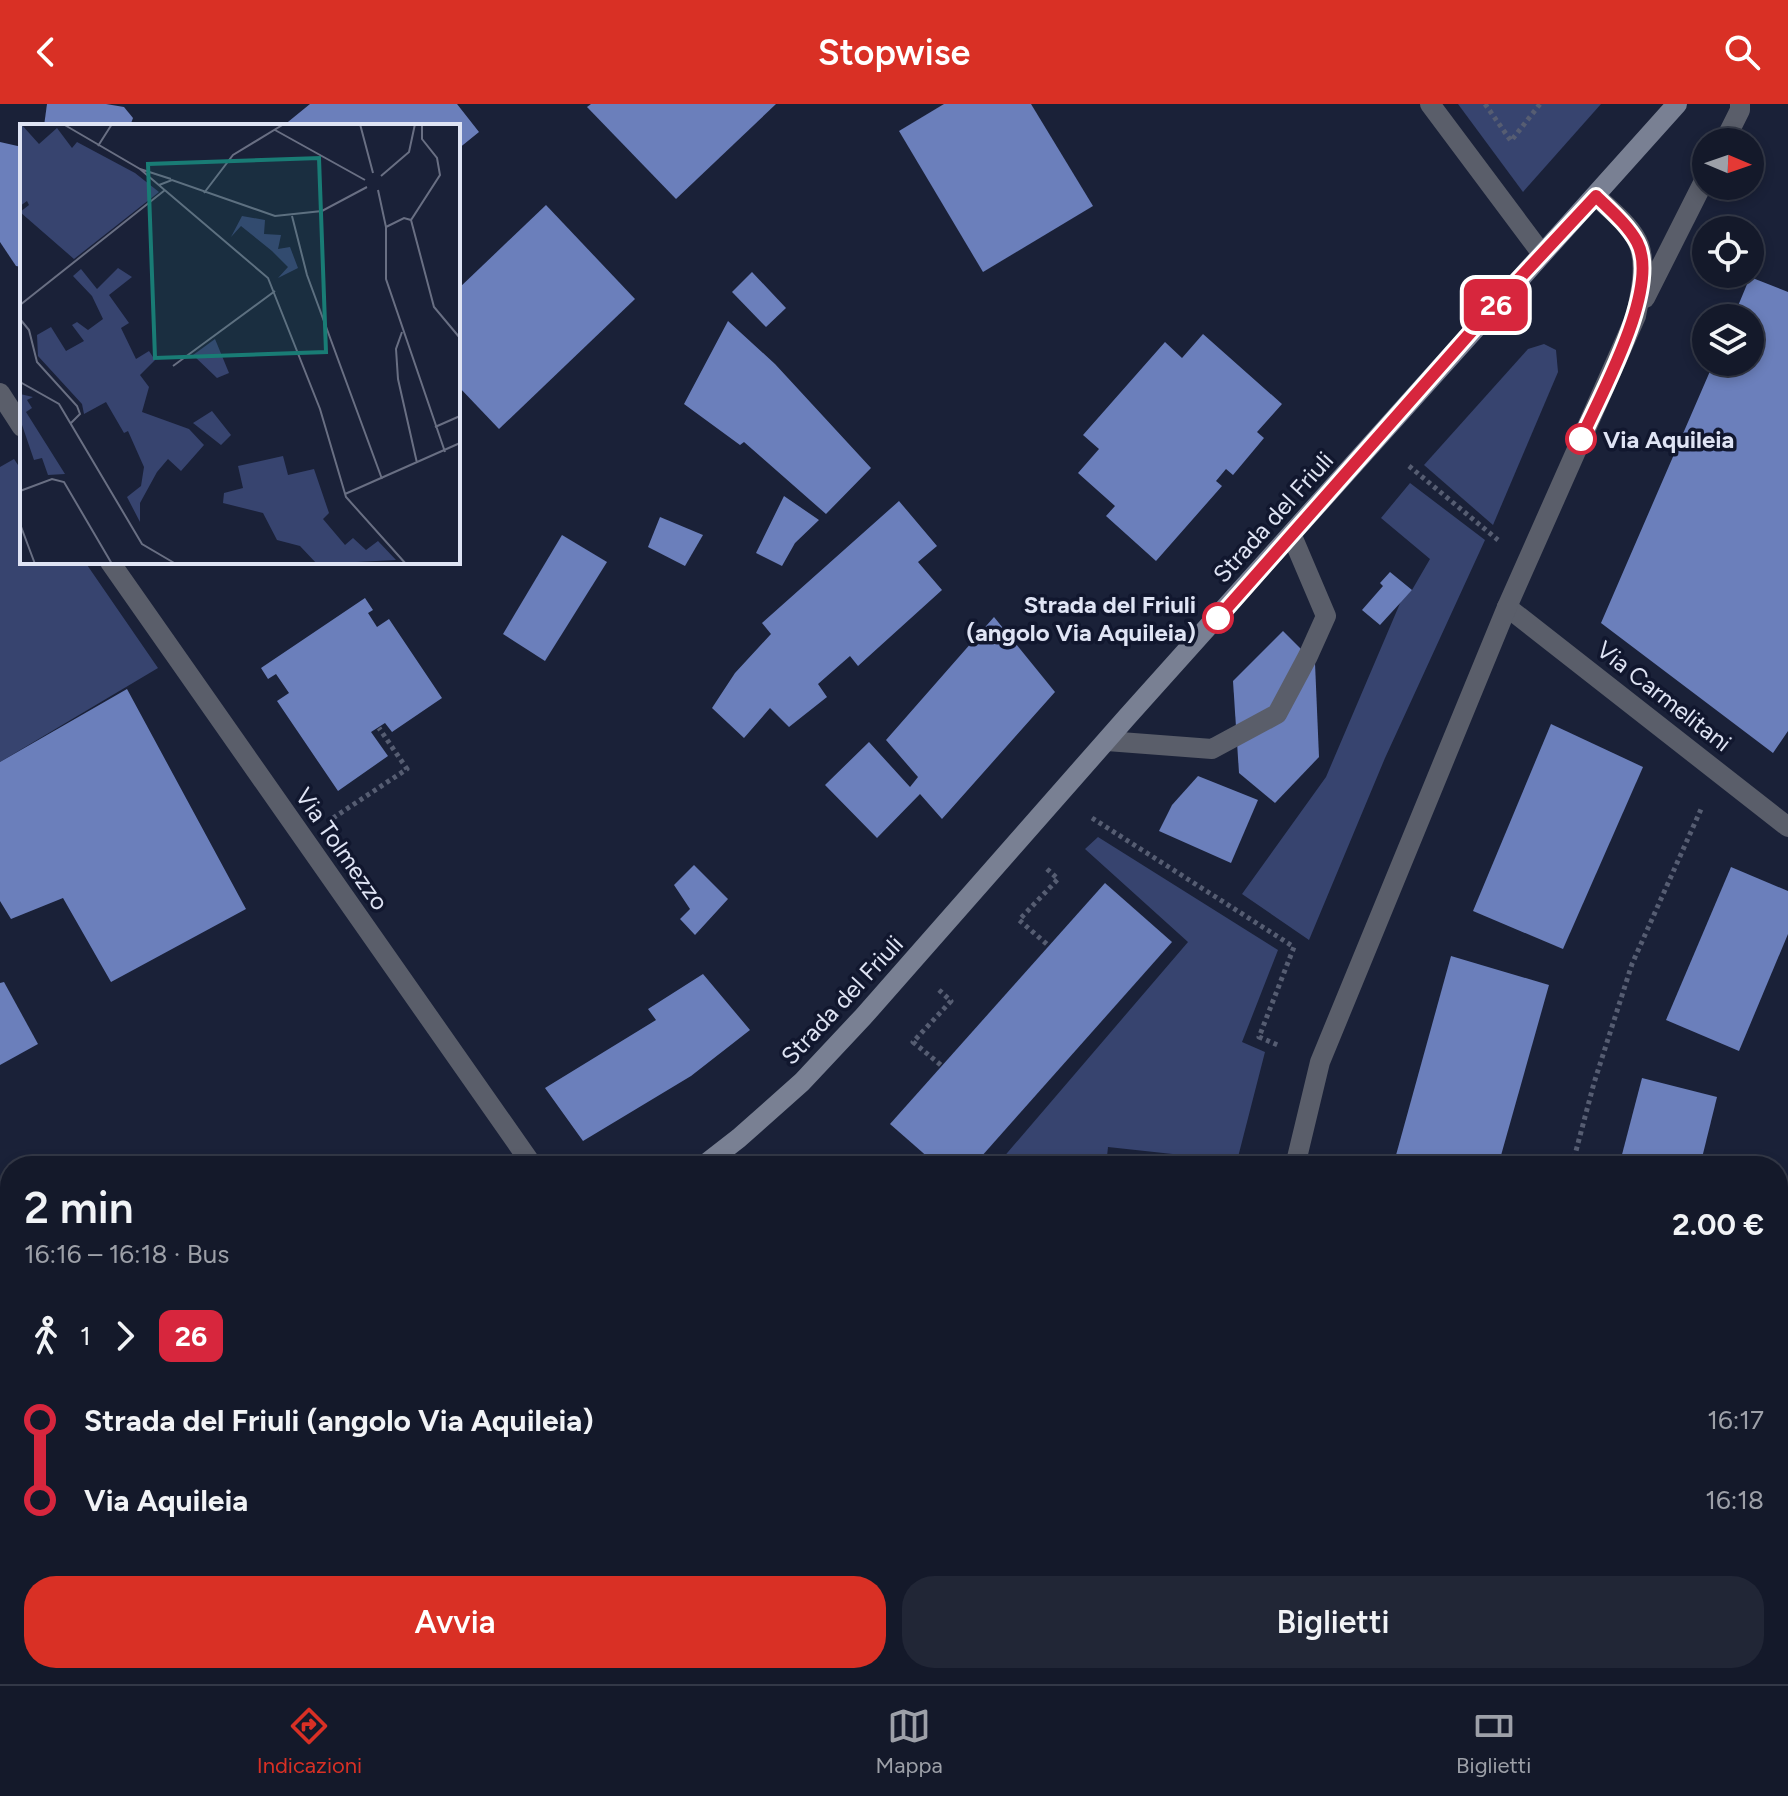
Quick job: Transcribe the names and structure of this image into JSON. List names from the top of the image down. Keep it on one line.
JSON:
{"streets":{"main road":["Strada del Friuli"],"street":["Via Carmelitani","Via Tolmezzo"]},"places":["Via Aquileia","Strada del Friuli (angolo Via Aquileia)"],"lines":["bus line 26"],"north":"right","page":{"header":"Stopwise","on_map":"26","heading":["2 min","16:16 – 16:18 · Bus","2.00 €"],"legs":["1","26"],"list":[{"name":"Strada del Friuli (angolo Via Aquileia)","value":"16:17"},{"name":"Via Aquileia","value":"16:18"}],"buttons":["Avvia","Biglietti"],"tabs":["Indicazioni","Mappa","Biglietti"]}}
